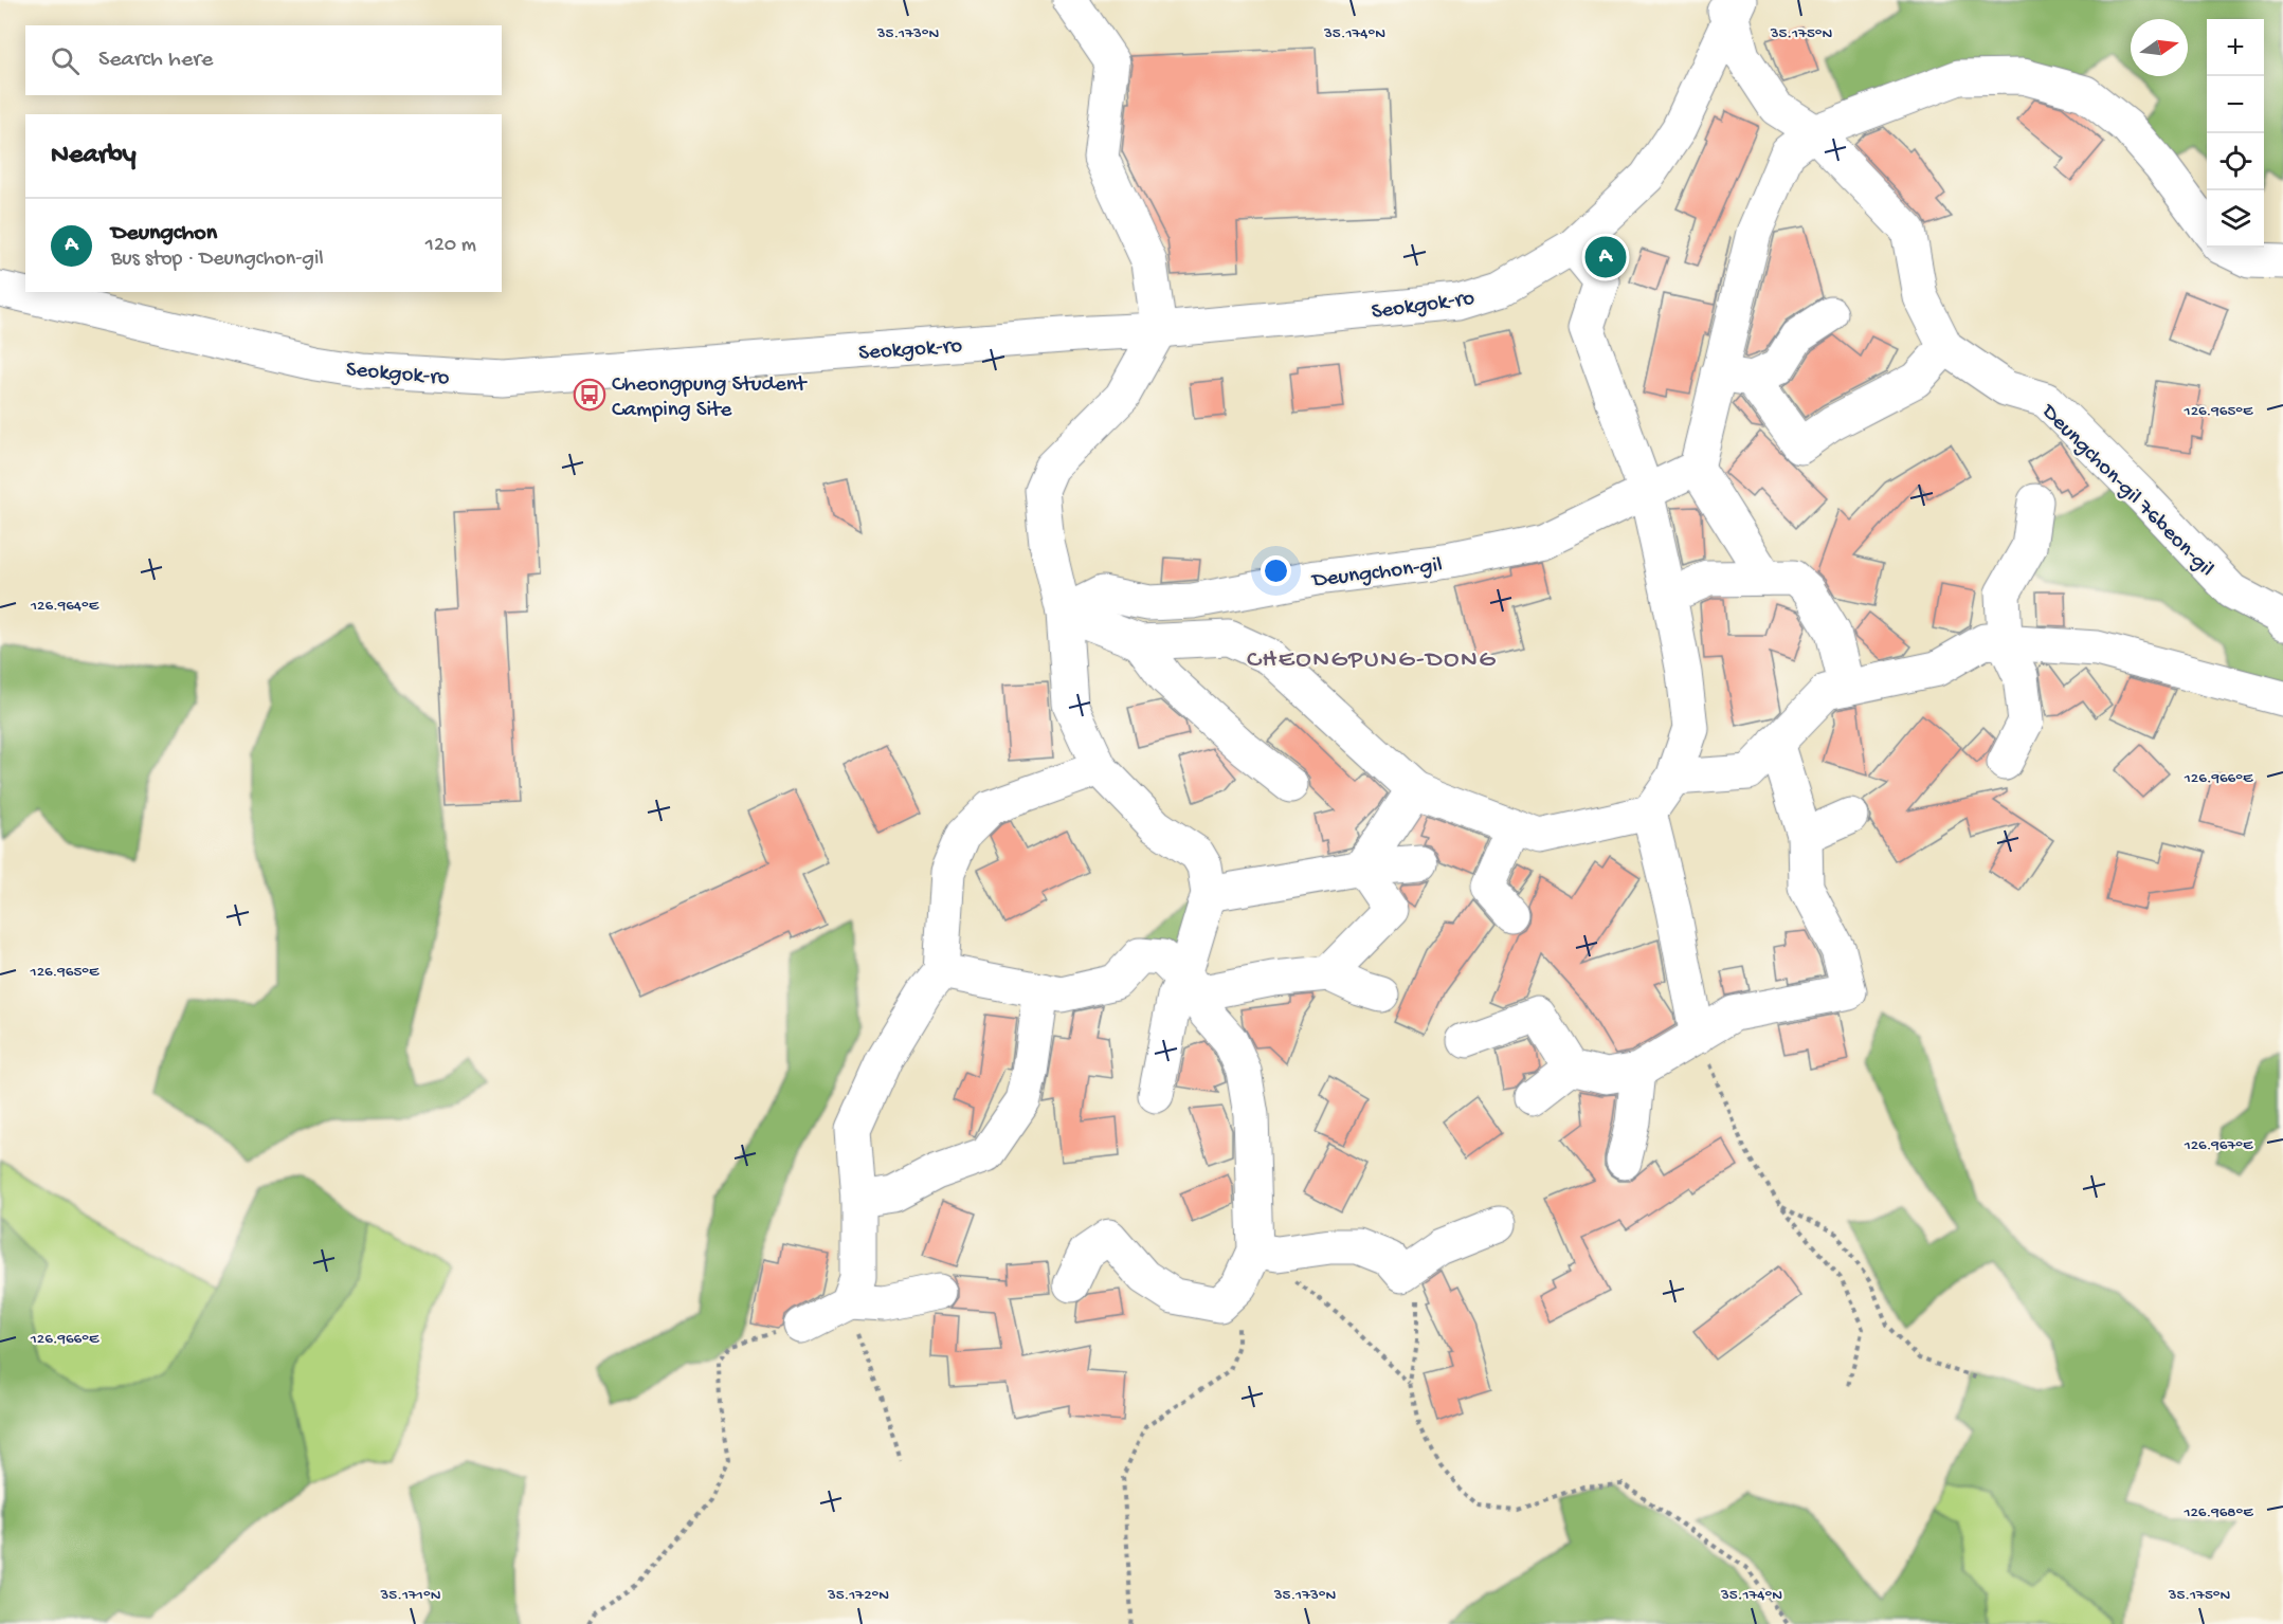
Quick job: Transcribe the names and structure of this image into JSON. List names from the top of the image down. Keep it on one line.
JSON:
{"streets":{"street":["Seokgok-ro","Deungchon-gil 76beon-gil","Deungchon-gil"]},"crossings":[["Seokgok-ro","Deungchon-gil 76beon-gil"]],"districts":["CHEONGPUNG-DONG"],"places":{"bus stop":["Cheongpung Student Camping Site"]},"north":"right","page":{"map_buttons":["+","−"],"search":"Search here","heading":"Nearby","list":[{"mark":"A","name":"Deungchon","note":"Bus stop · Deungchon-gil","value":"120 m"}],"pins":"A"},"coordinates":["35.173°N","35.174°N","35.175°N","126.965°E","126.964°E","126.966°E","126.967°E","126.968°E","35.171°N","35.172°N"]}
